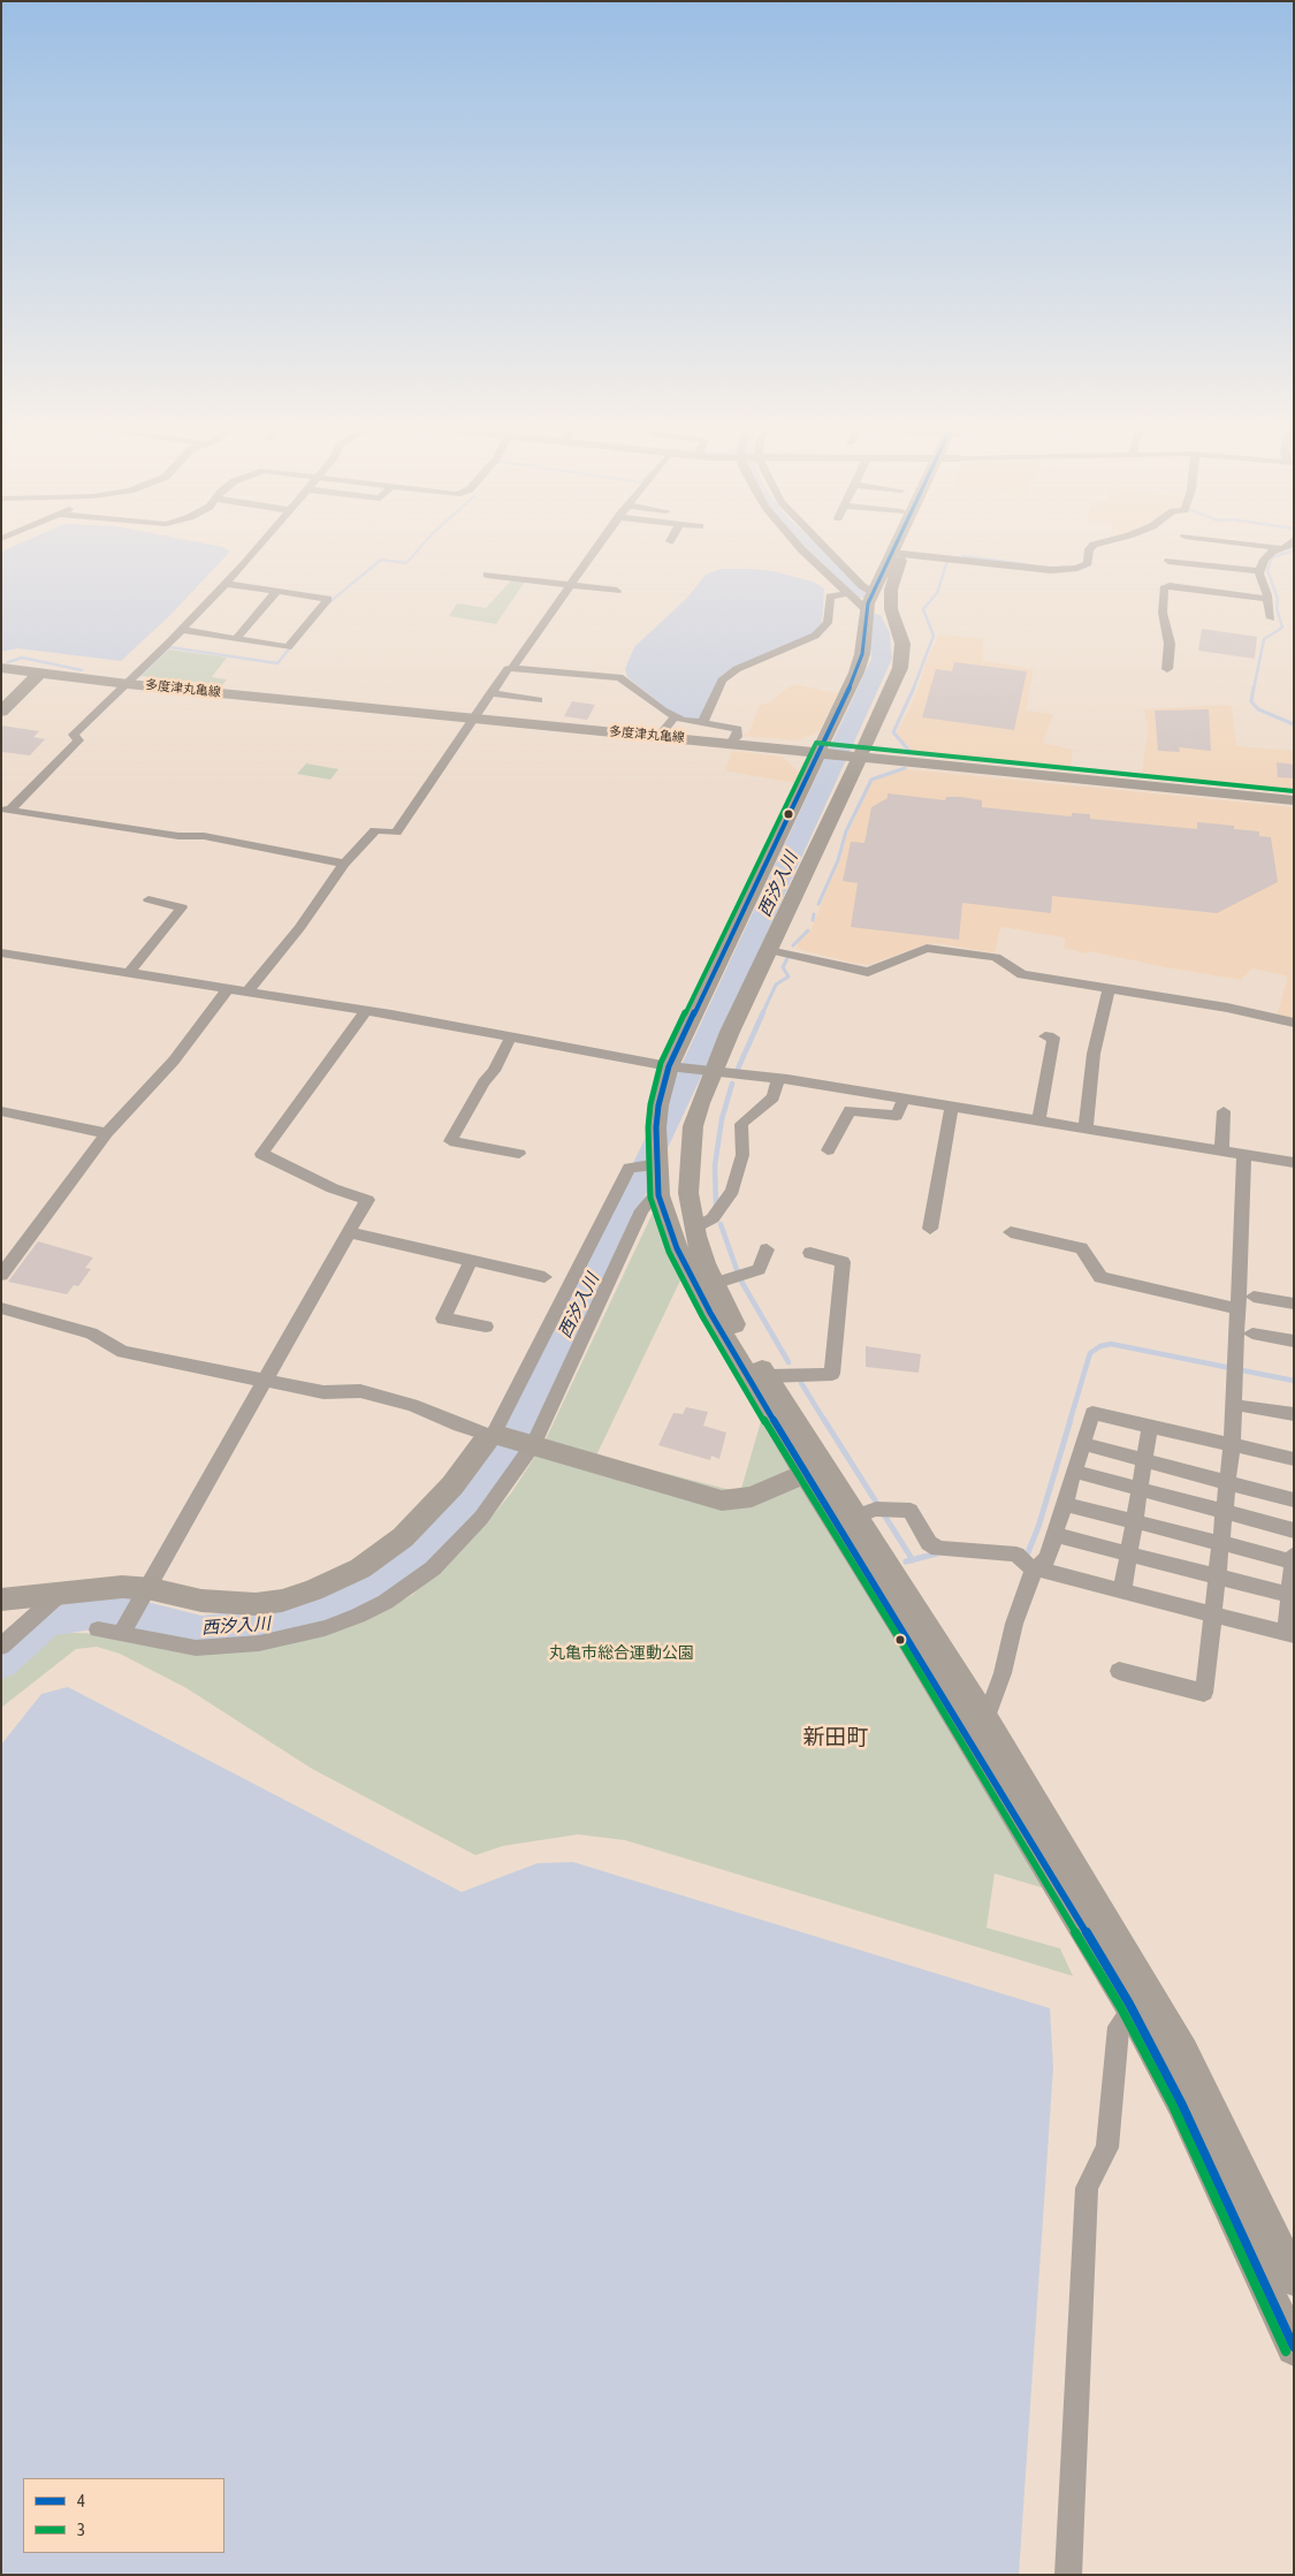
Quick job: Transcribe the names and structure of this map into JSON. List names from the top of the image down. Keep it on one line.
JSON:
{"streets":{"street":["多度津丸亀線"]},"districts":["新田町"],"water":["西汐入川"],"parks":["丸亀市総合運動公園"],"lines":["transit line 4","transit line 3"],"legend":["4","3"]}
